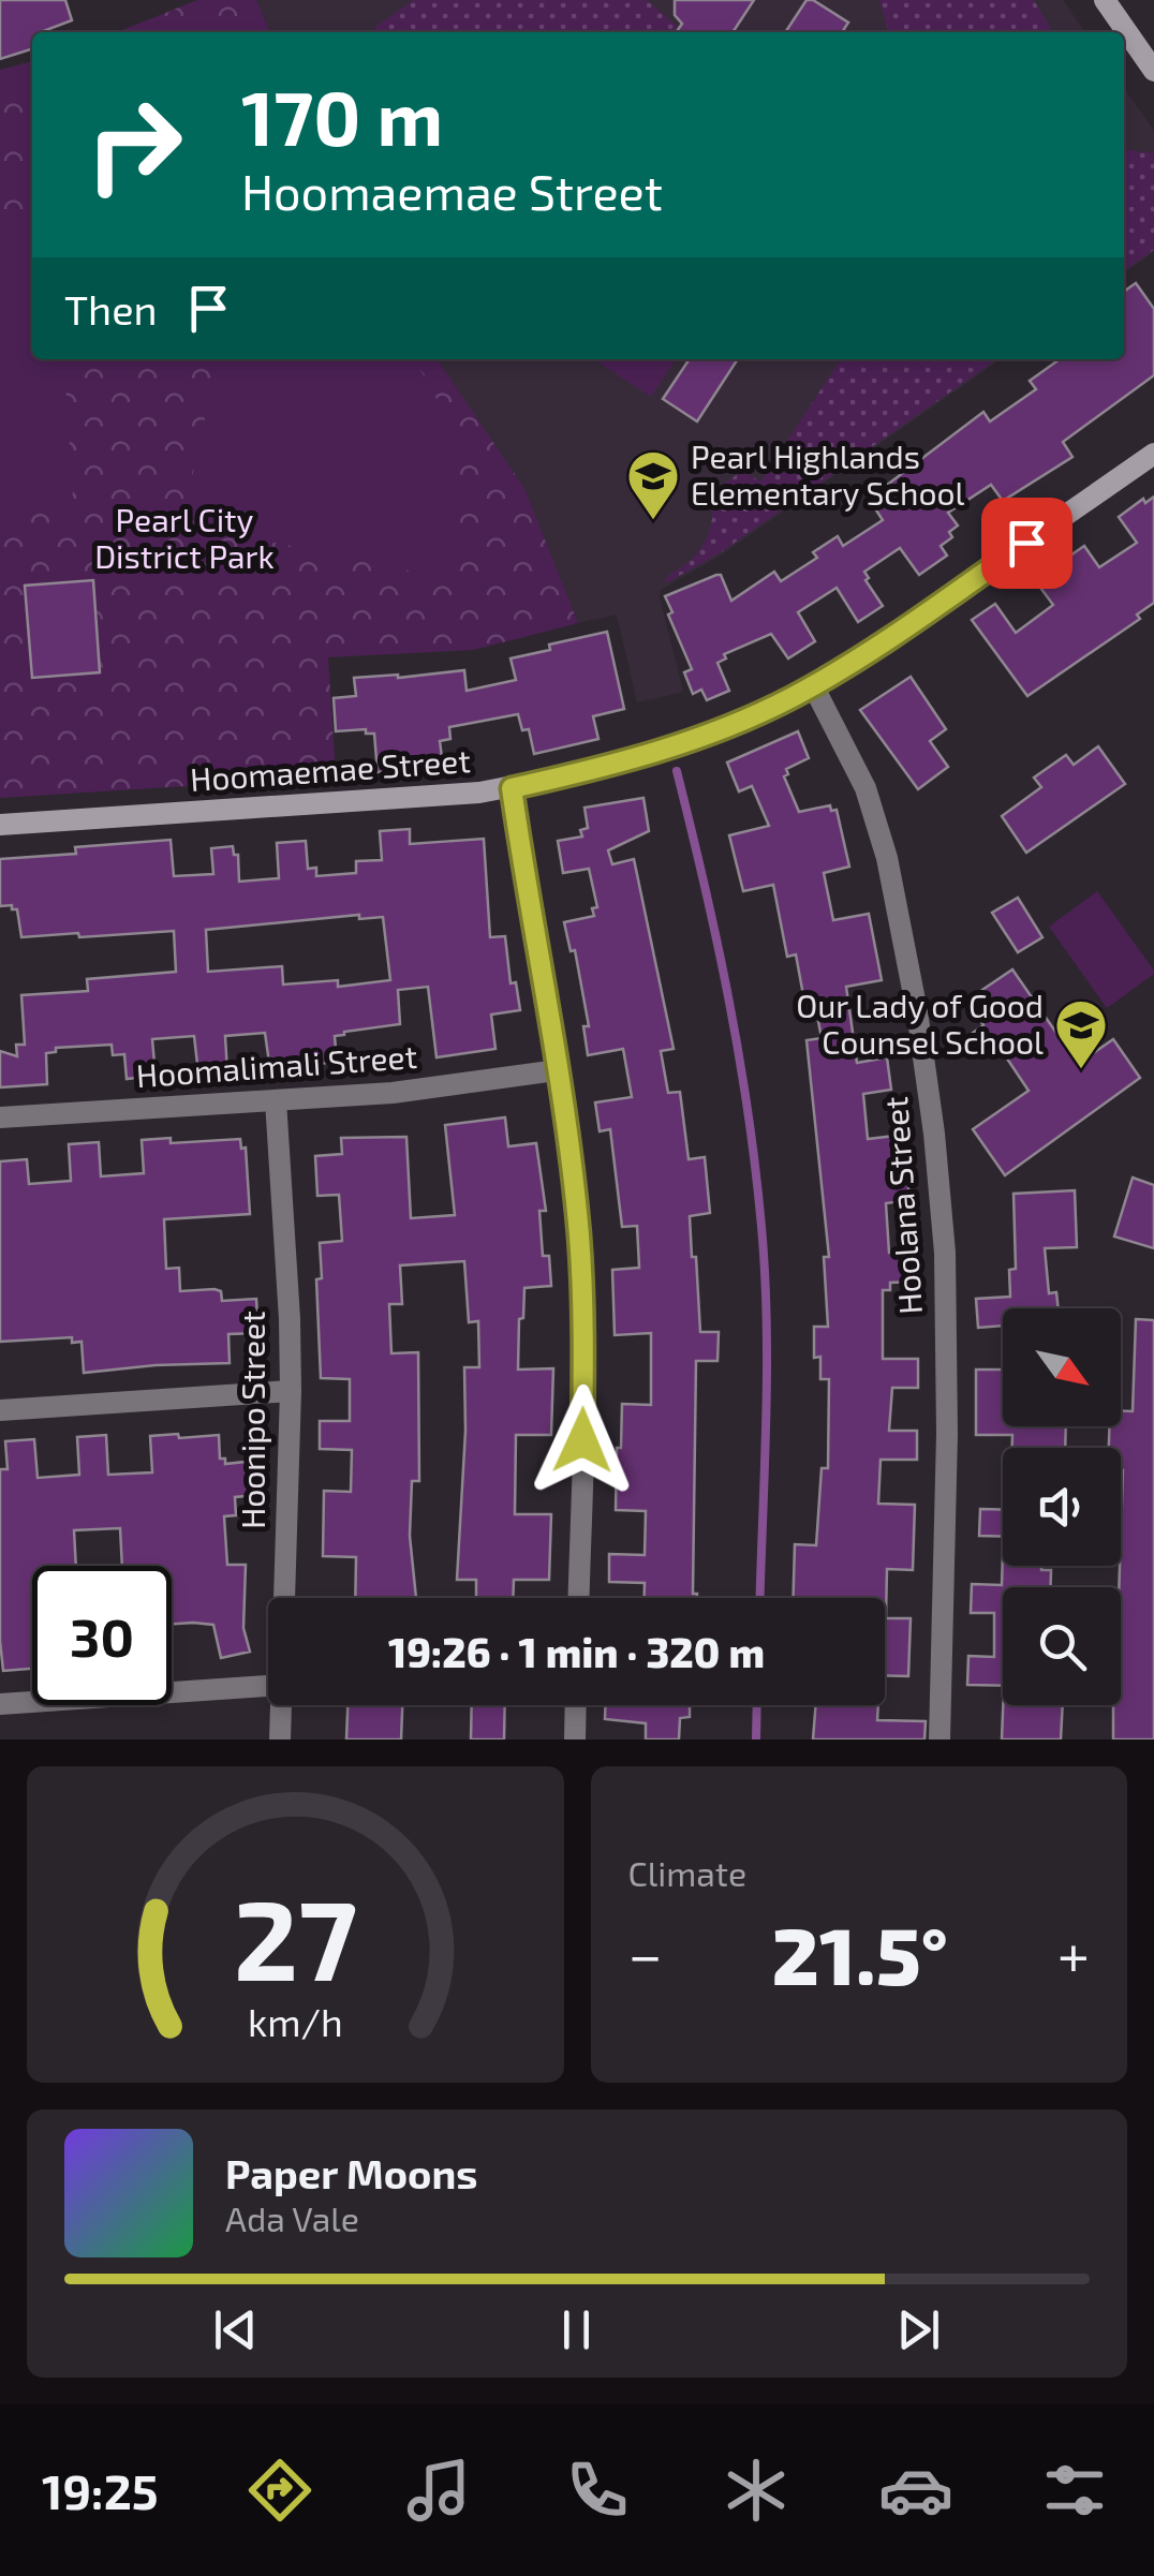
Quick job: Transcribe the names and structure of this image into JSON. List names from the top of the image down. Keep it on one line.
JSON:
{"streets":{"street":["Hoomaemae Street","Hoomalimali Street","Hoolana Street","Hoonipo Street"]},"crossings":[["Hoomaemae Street","Hoolana Street"],["Hoomalimali Street","Hoonipo Street"]],"parks":["Pearl City District Park"],"places":{"school or university":["Pearl Highlands Elementary School","Our Lady of Good Counsel School"]},"north":"bottom right","page":{"turn":["170 m","Hoomaemae Street"],"then":"Then","limit":"30","trip":"19:26 · 1 min · 320 m","tile":"Climate","heat":["−","21.5°","+"],"song":["Paper Moons","Ada Vale"],"tabs":"19:25","gauge":["27","km/h"]}}
